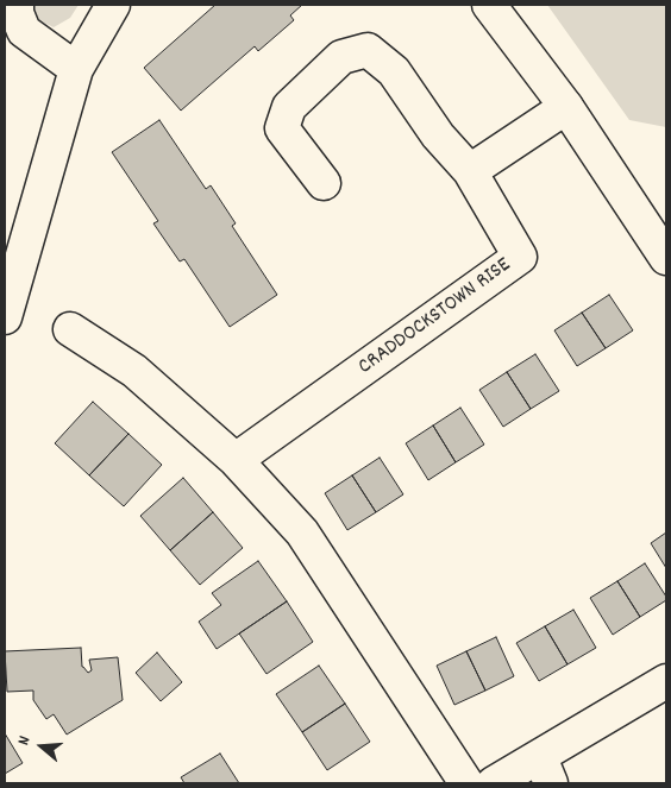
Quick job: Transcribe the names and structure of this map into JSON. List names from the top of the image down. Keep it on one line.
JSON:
{"streets":{"street":["CRADDOCKSTOWN RISE"]},"north":"left"}
